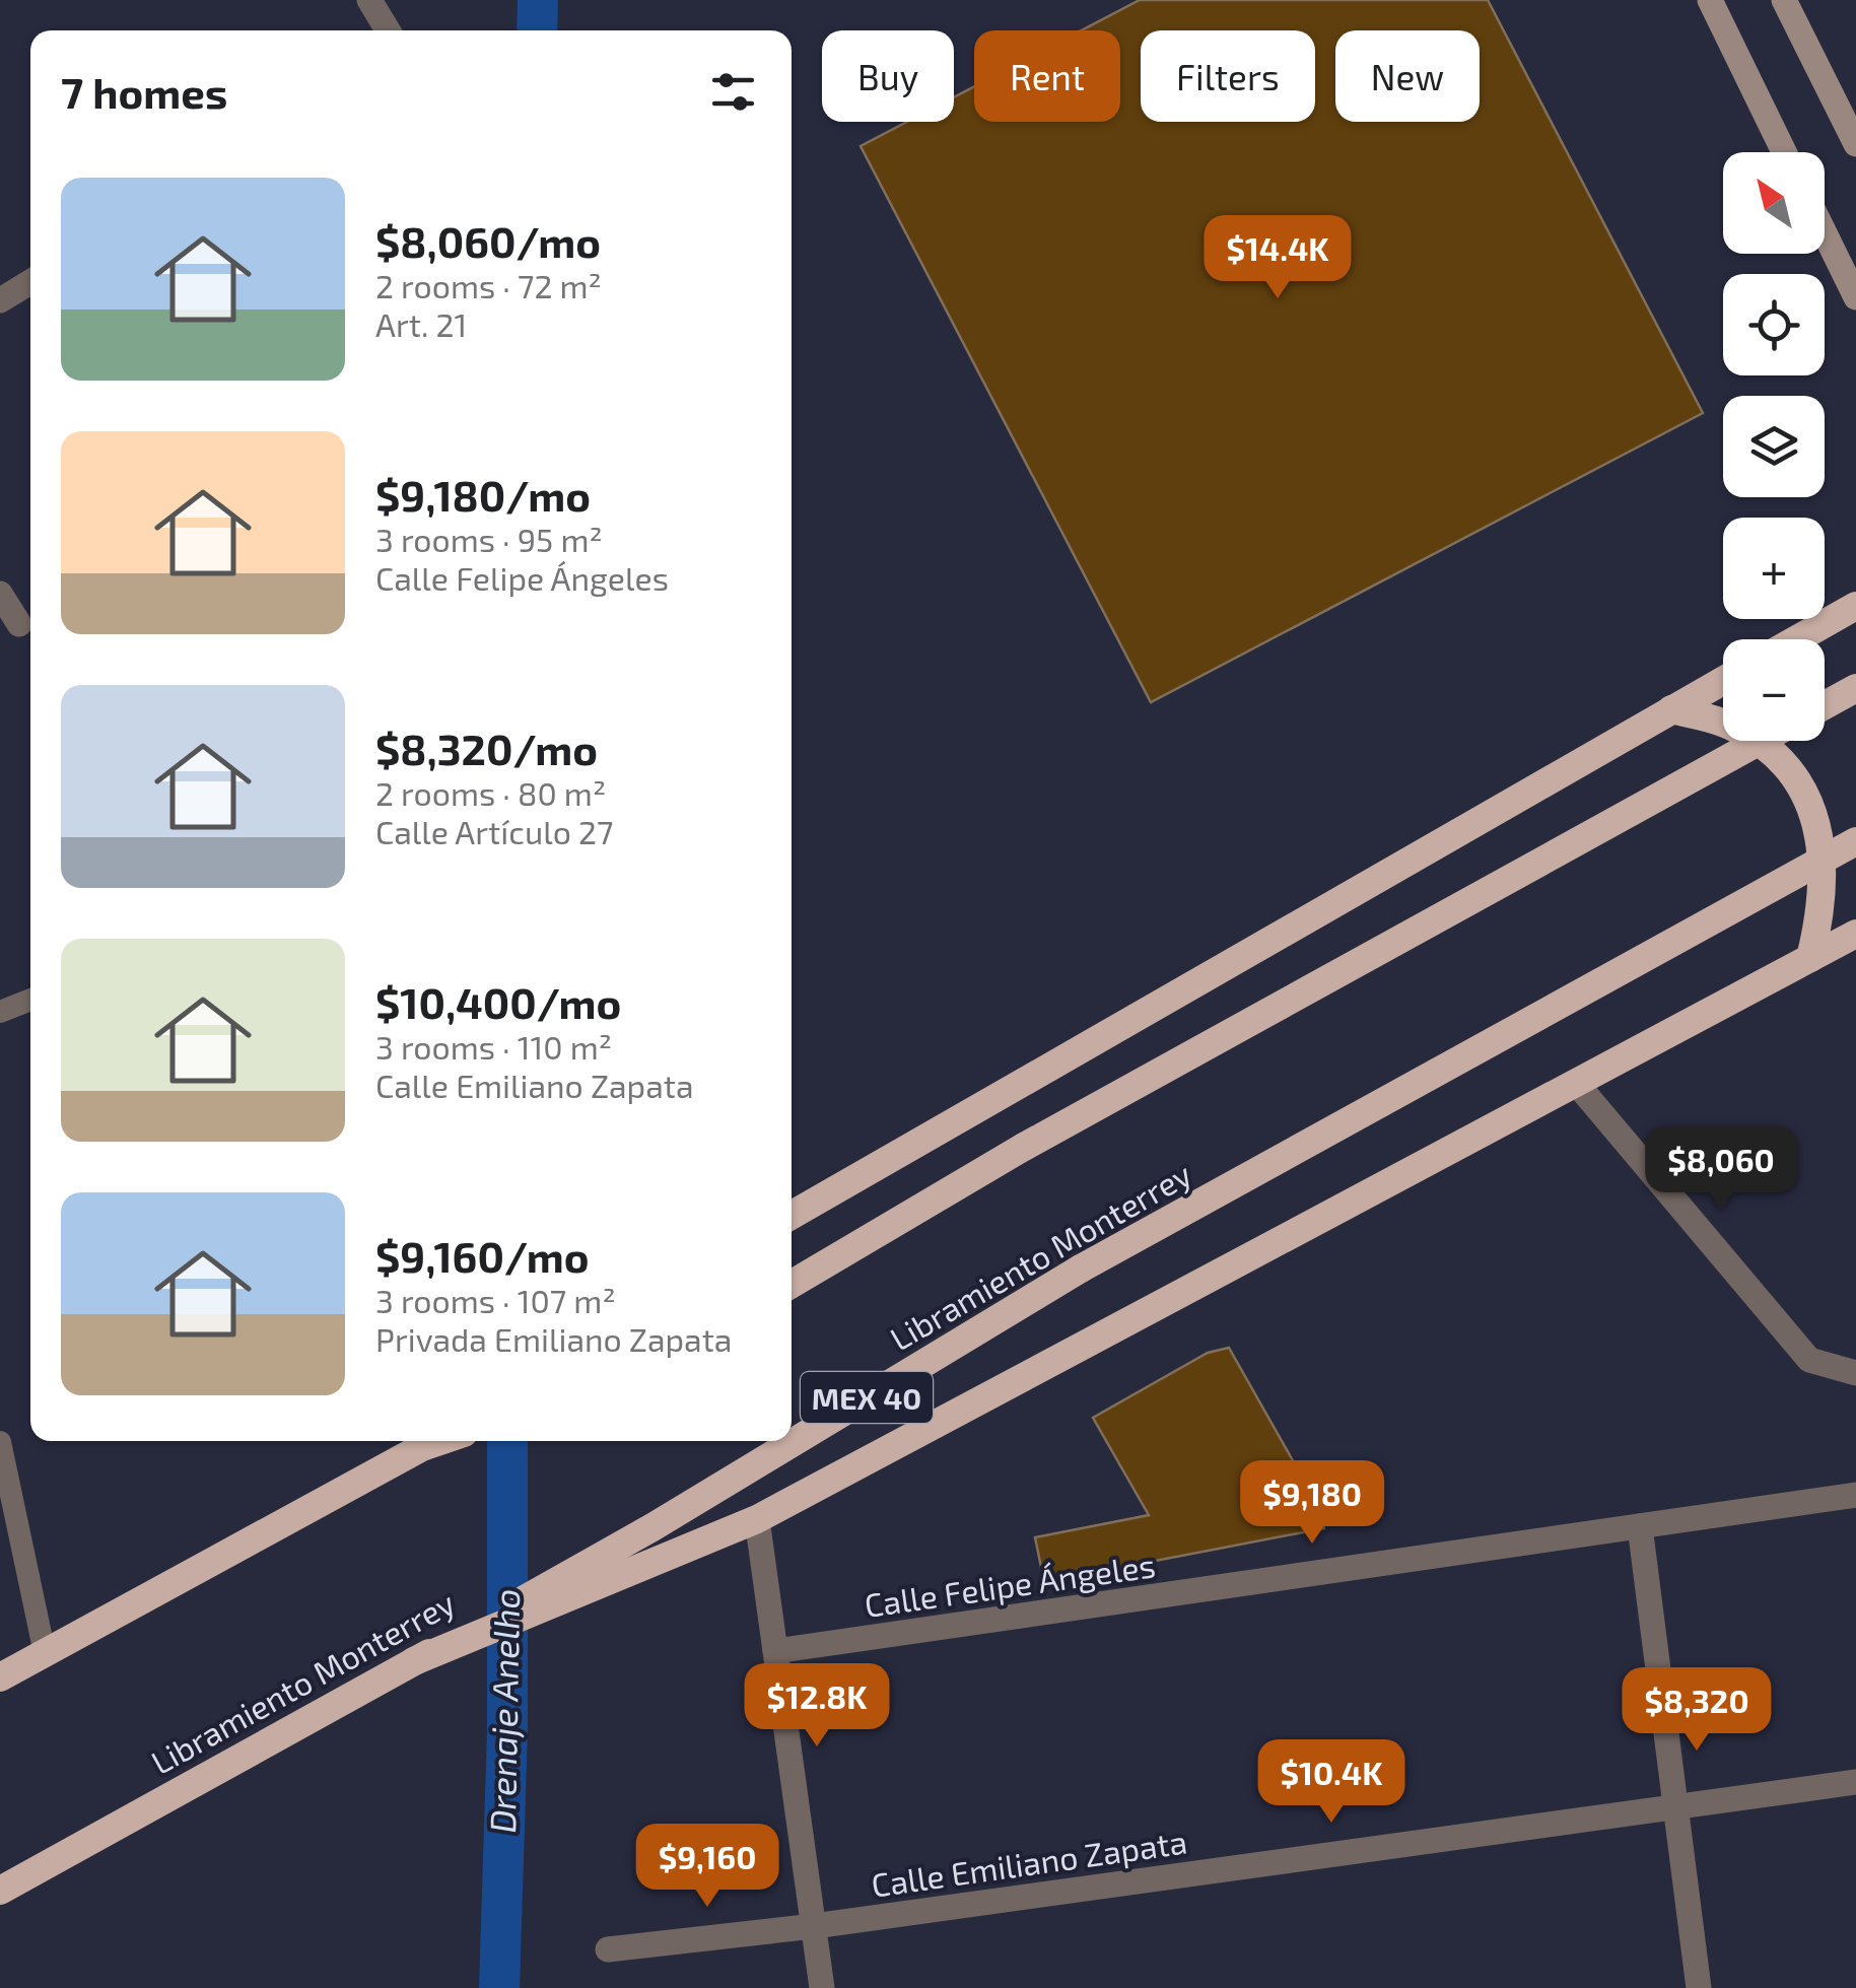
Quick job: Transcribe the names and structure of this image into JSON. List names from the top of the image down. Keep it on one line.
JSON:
{"streets":{"highway":["Libramiento Monterrey","MEX 40"],"street":["Calle Felipe Ángeles","Calle Emiliano Zapata"]},"water":["Drenaje Anelho"],"north":"top left","page":{"chip":["Buy","Rent","Filters","New"],"heading":"7 homes","map_buttons":["+","−"],"list":[{"name":"$8,060/mo","note":"2 rooms · 72 m² · Art. 21"},{"name":"$9,180/mo","note":"3 rooms · 95 m² · Calle Felipe Ángeles"},{"name":"$8,320/mo","note":"2 rooms · 80 m² · Calle Artículo 27"},{"name":"$10,400/mo","note":"3 rooms · 110 m² · Calle Emiliano Zapata"},{"name":"$9,160/mo","note":"3 rooms · 107 m² · Privada Emiliano Zapata"}],"price":["$14.4K","$8,060","$9,180","$12.8K","$8,320","$10.4K","$9,160"]}}
